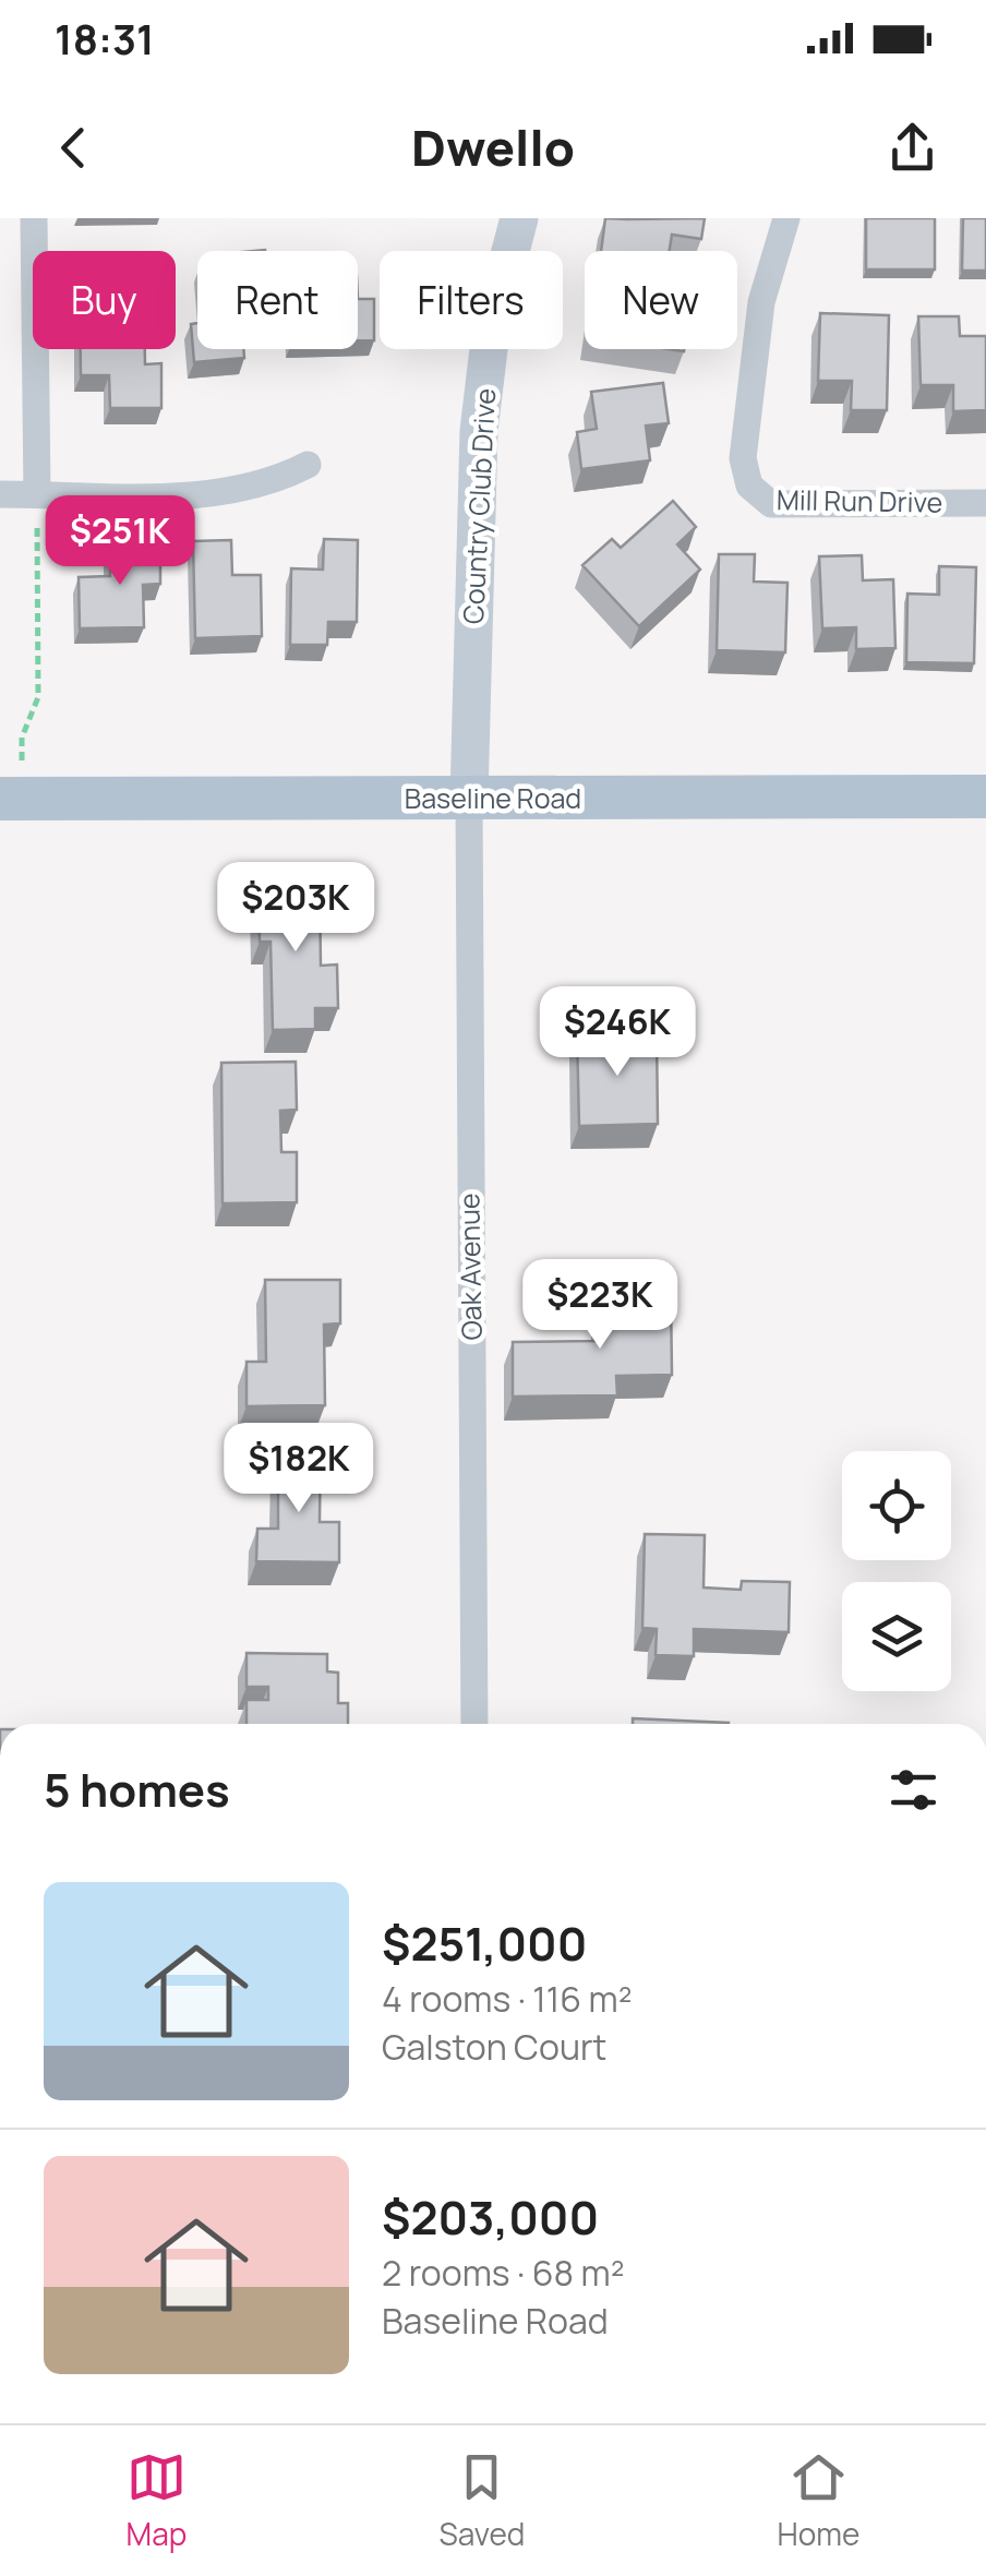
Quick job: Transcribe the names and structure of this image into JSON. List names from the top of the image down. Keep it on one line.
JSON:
{"streets":{"main road":["Baseline Road"],"street":["Mill Run Drive","Country Club Drive","Oak Avenue"]},"crossings":[["Country Club Drive","Baseline Road"],["Country Club Drive","Oak Avenue"],["Baseline Road","Oak Avenue"]],"page":{"status":"18:31","header":"Dwello","chip":["Buy","Rent","Filters","New"],"price":["$251K","$203K","$246K","$223K","$182K"],"heading":"5 homes","list":[{"name":"$251,000","note":"4 rooms · 116 m² · Galston Court"},{"name":"$203,000","note":"2 rooms · 68 m² · Baseline Road"}],"tabs":["Map","Saved","Home"]}}
